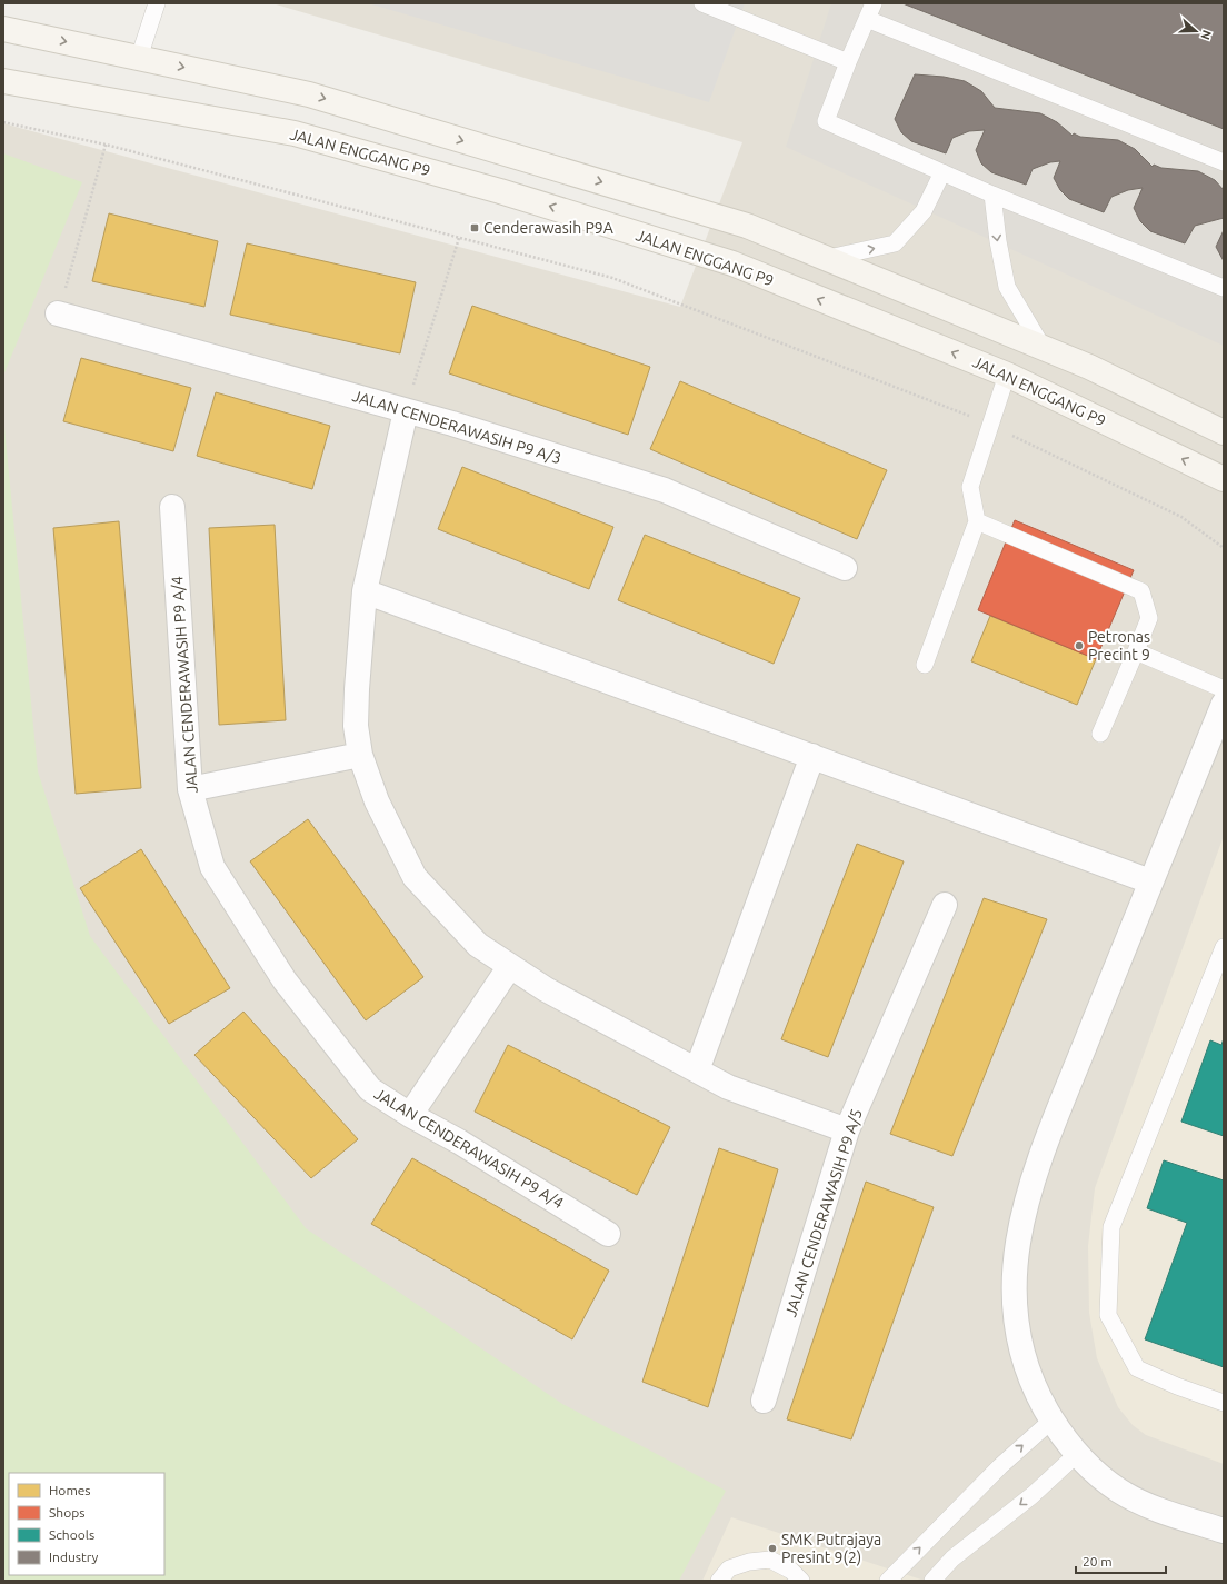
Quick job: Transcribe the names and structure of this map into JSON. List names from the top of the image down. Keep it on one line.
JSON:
{"streets":{"main road":["JALAN ENGGANG P9"],"street":["JALAN CENDERAWASIH P9 A/3","JALAN CENDERAWASIH P9 A/4","JALAN CENDERAWASIH P9 A/5"]},"places":{"transit":["Cenderawasih P9A"],"other":["Petronas Precint 9","SMK Putrajaya Presint 9(2)"]},"legend":["Homes","Shops","Schools","Industry"],"scale_bar":"20 m","north":"right"}
